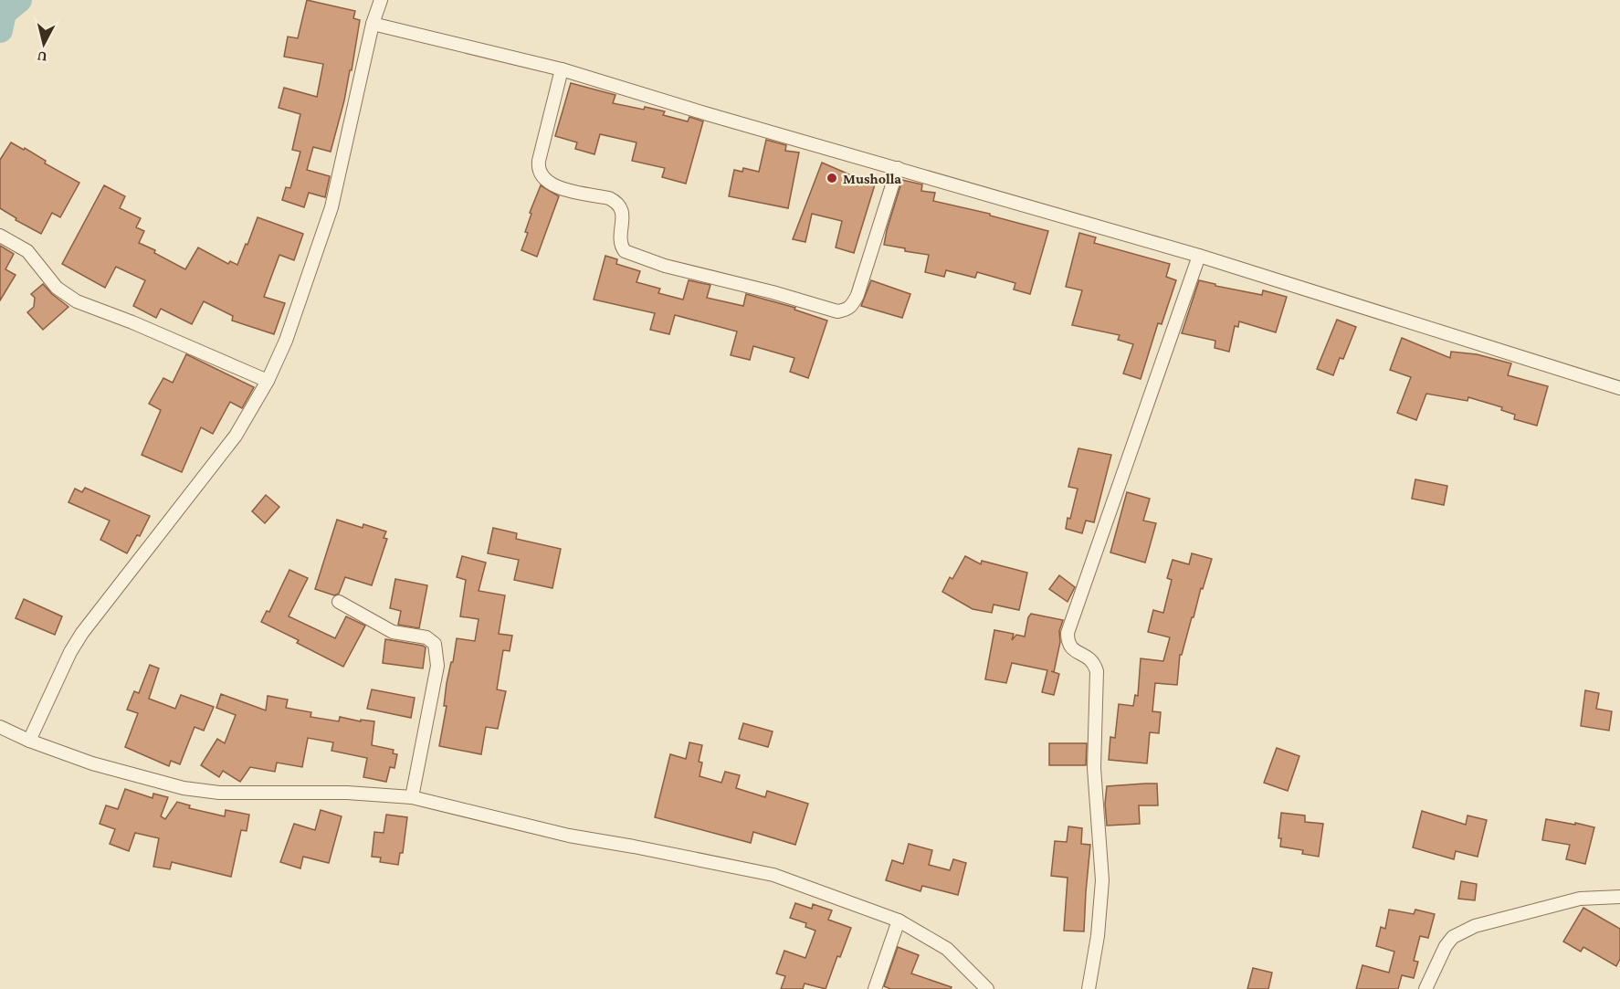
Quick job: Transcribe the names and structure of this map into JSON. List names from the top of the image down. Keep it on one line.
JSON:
{"places":["Musholla"],"north":"bottom"}
